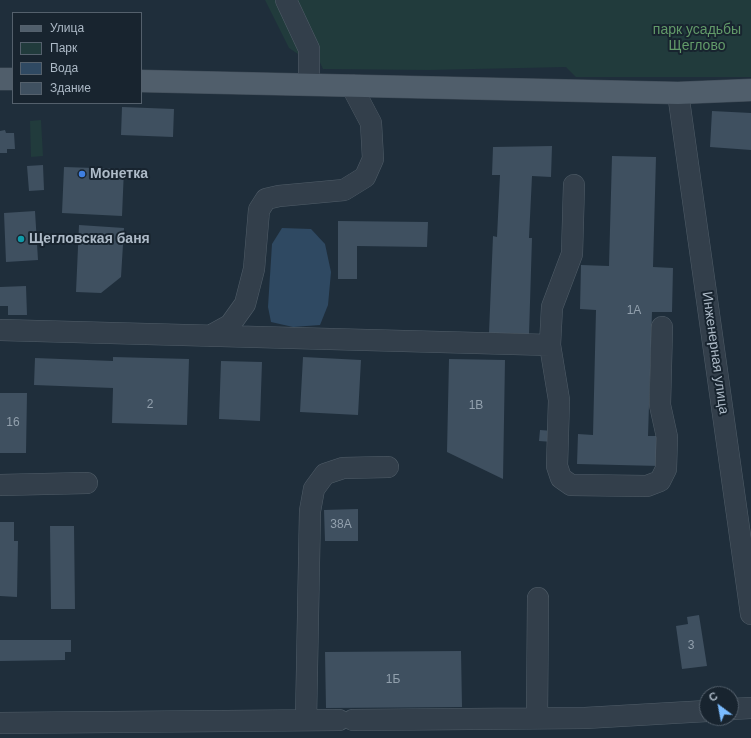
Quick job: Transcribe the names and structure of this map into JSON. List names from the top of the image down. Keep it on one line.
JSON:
{"streets":{"street":["Инженерная улица"]},"parks":["парк усадьбы Щеглово"],"places":["Монетка","Щегловская баня"],"house_numbers":["1А","2","1В","16","38А","3","1Б"],"legend":["Улица","Парк","Вода","Здание"],"north":"top left"}
